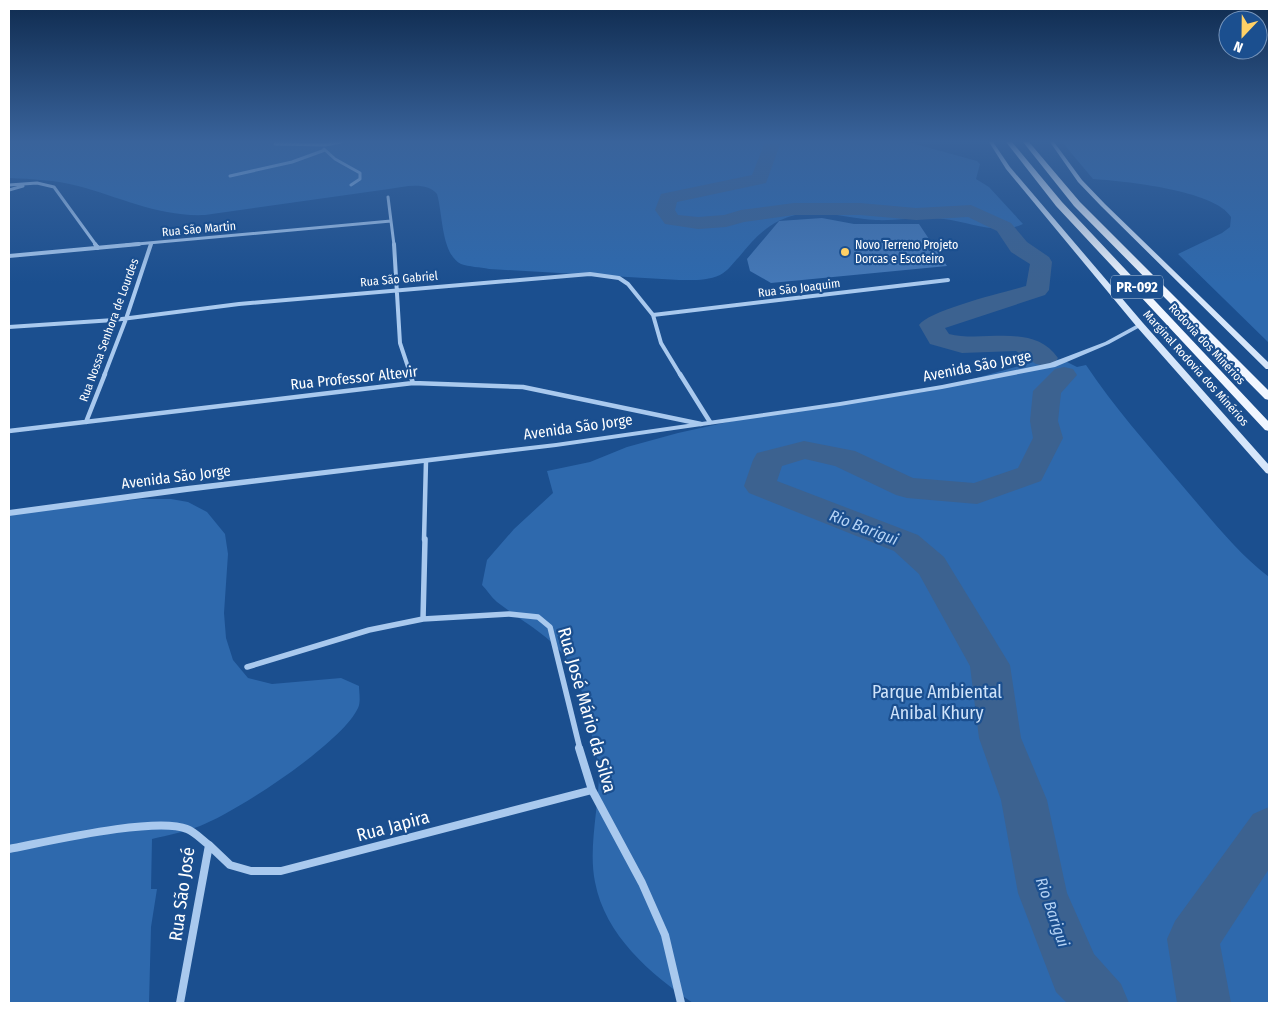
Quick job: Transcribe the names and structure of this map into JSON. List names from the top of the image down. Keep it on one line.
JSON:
{"streets":{"main road":["PR-092","Rodovia dos Minérios","Marginal Rodovia dos Minérios"],"street":["Rua São Martin","Rua São Gabriel","Rua São Joaquim","Rua Nossa Senhora de Lourdes","Avenida São Jorge","Rua Professor Altevir","Rua José Mário da Silva","Rua Japira","Rua São José"]},"crossings":[["Rua São Martin","Rua Nossa Senhora de Lourdes"],["Rua São Gabriel","Rua São Joaquim"],["Rua São Gabriel","Rua Nossa Senhora de Lourdes"],["Rua São Gabriel","Avenida São Jorge"],["Rua Nossa Senhora de Lourdes","Rua Professor Altevir"],["Avenida São Jorge","Marginal Rodovia dos Minérios"],["Avenida São Jorge","Rua Professor Altevir"],["Rua José Mário da Silva","Rua Japira"],["Rua Japira","Rua São José"]],"water":["Rio Barigui"],"parks":["Parque Ambiental Anibal Khury"],"places":["Novo Terreno Projeto Dorcas e Escoteiro"],"north":"bottom"}
